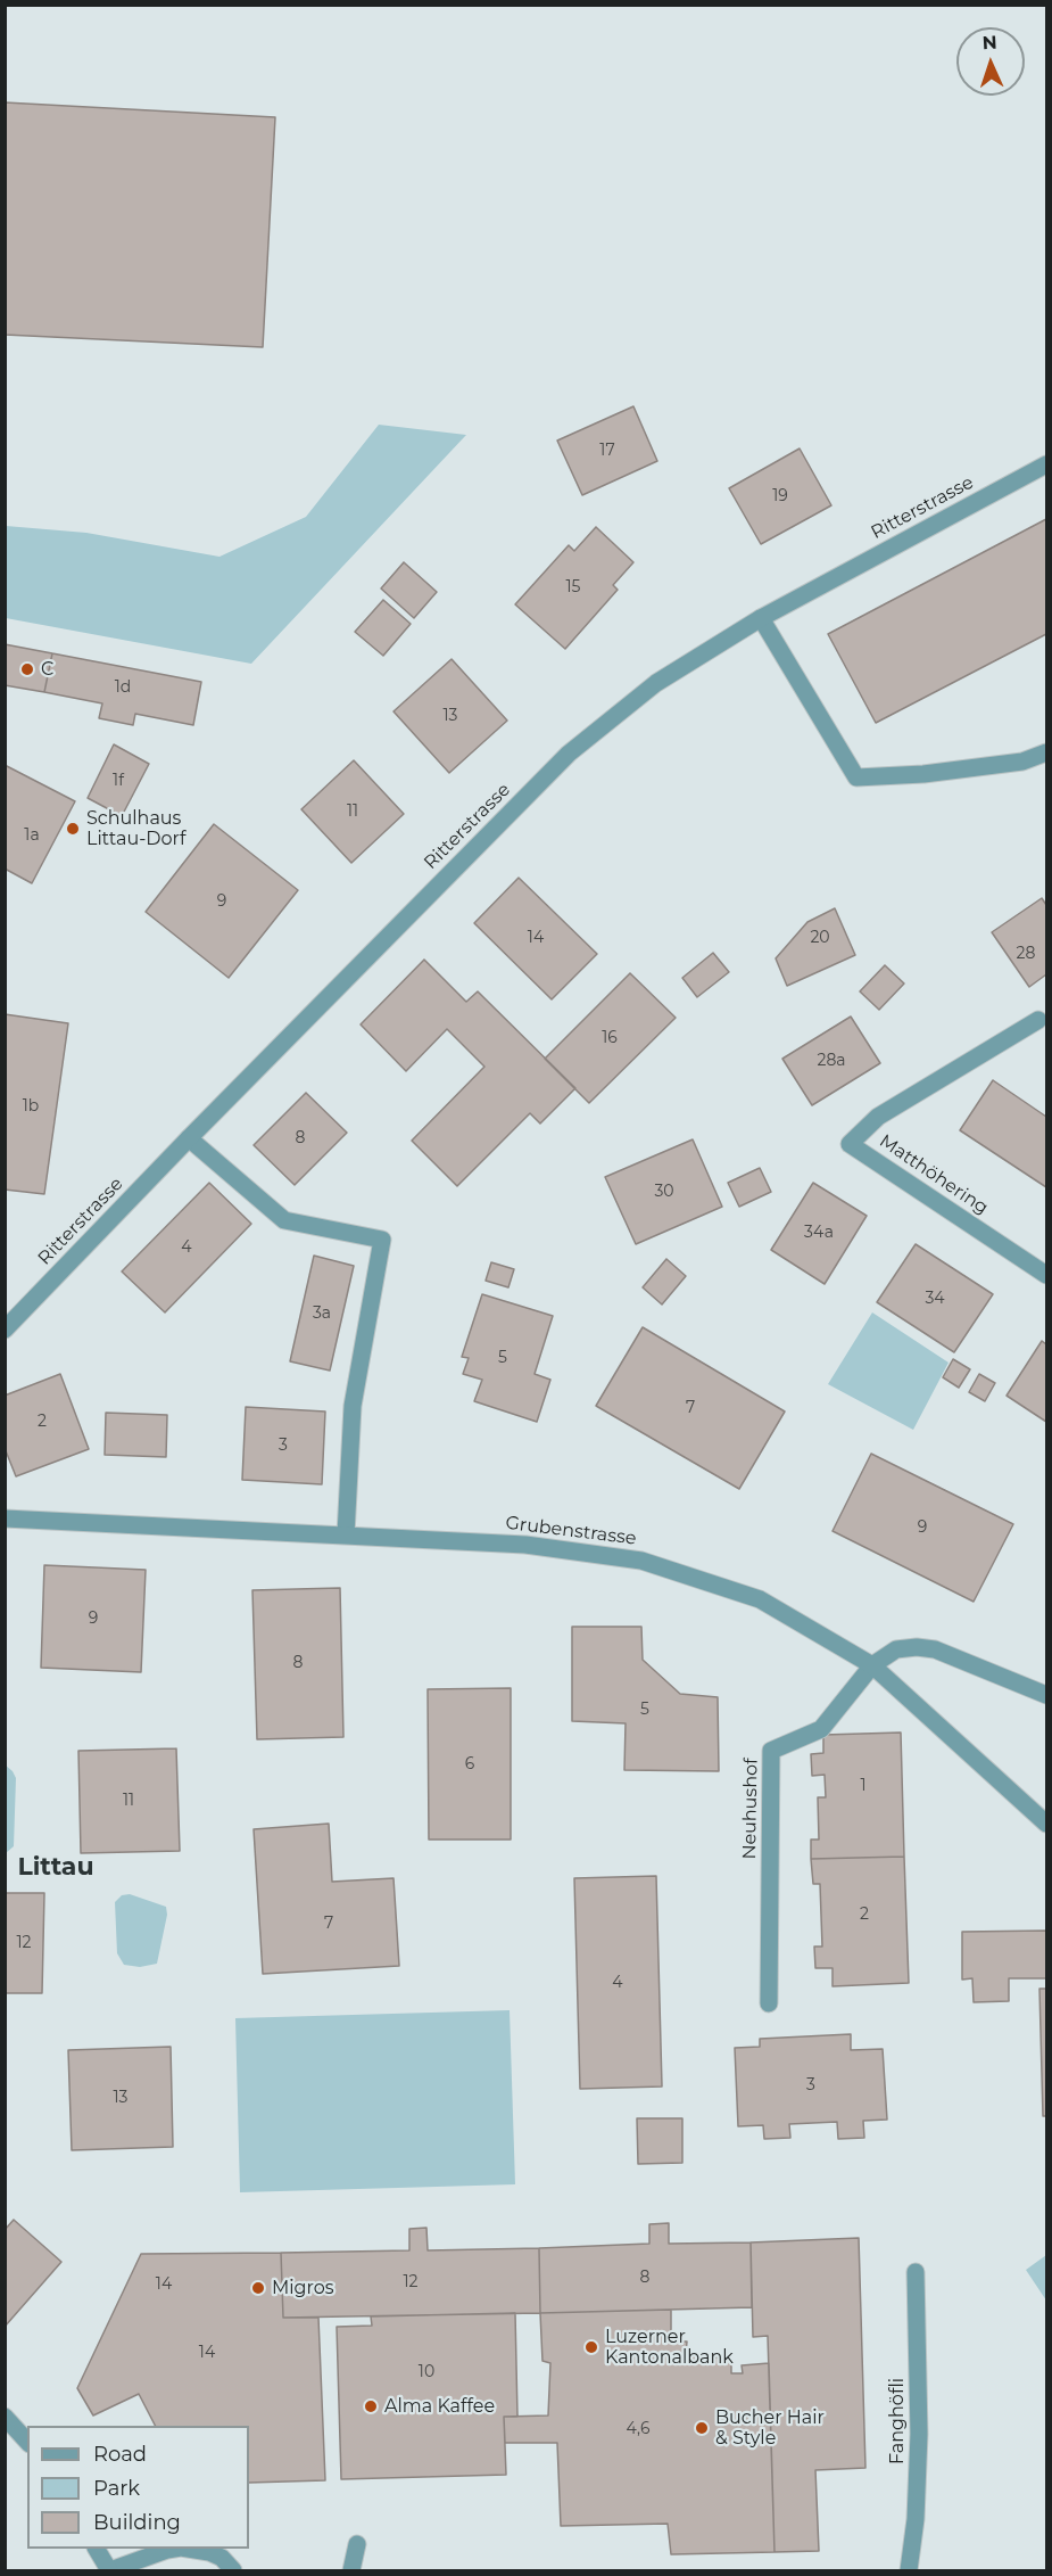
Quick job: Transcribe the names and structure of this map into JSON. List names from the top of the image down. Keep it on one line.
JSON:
{"streets":{"street":["Ritterstrasse","Matthöhering","Grubenstrasse","Neuhushof","Fanghöfli"]},"crossings":[["Grubenstrasse","Neuhushof"]],"districts":["Littau"],"places":["C","Schulhaus Littau-Dorf","Migros","Luzerner Kantonalbank","Alma Kaffee","Bucher Hair & Style"],"house_numbers":["17","19","15","1d","13","1f","11","1a","9","14","20","28","16","28a","1b","8","30","34a","4","34","3a","5","7","2","3","9","9","8","5","6","1","11","2","7","12","4","3","13","8","12","14","14","10","4,6"],"legend":["Road","Park","Building"],"north":"top"}
